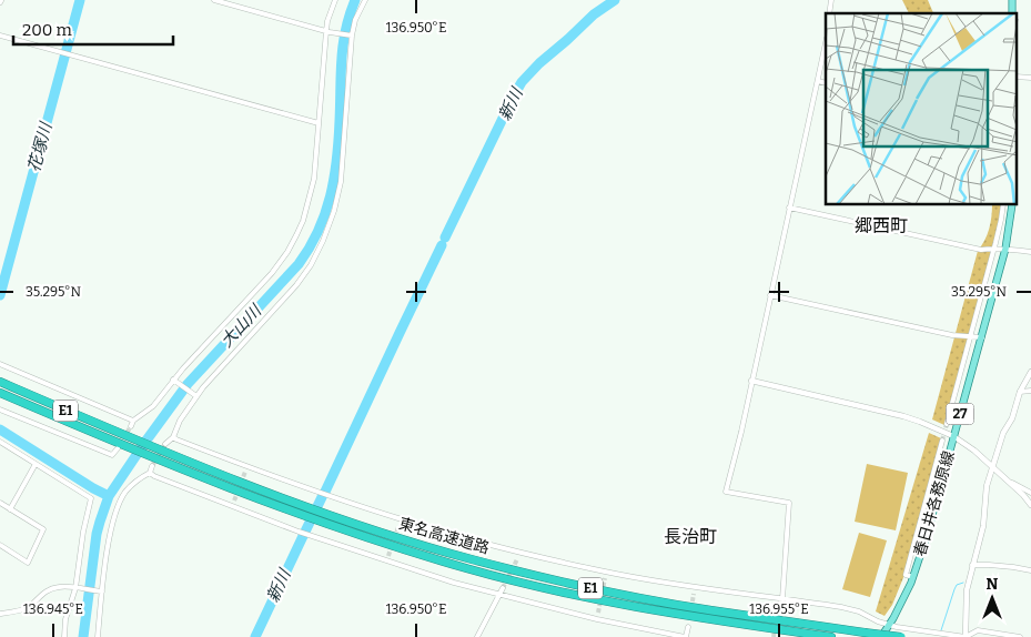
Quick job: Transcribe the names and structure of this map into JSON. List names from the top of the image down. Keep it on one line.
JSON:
{"streets":{"highway":["E1","東名高速道路"],"main road":["27","春日井各務原線"]},"districts":["郷西町","長治町"],"water":["新川","花塚川","大山川"],"scale_bar":"200 m","north":"top","coordinates":["136.950°E","35.295°N","136.945°E","136.955°E"]}
